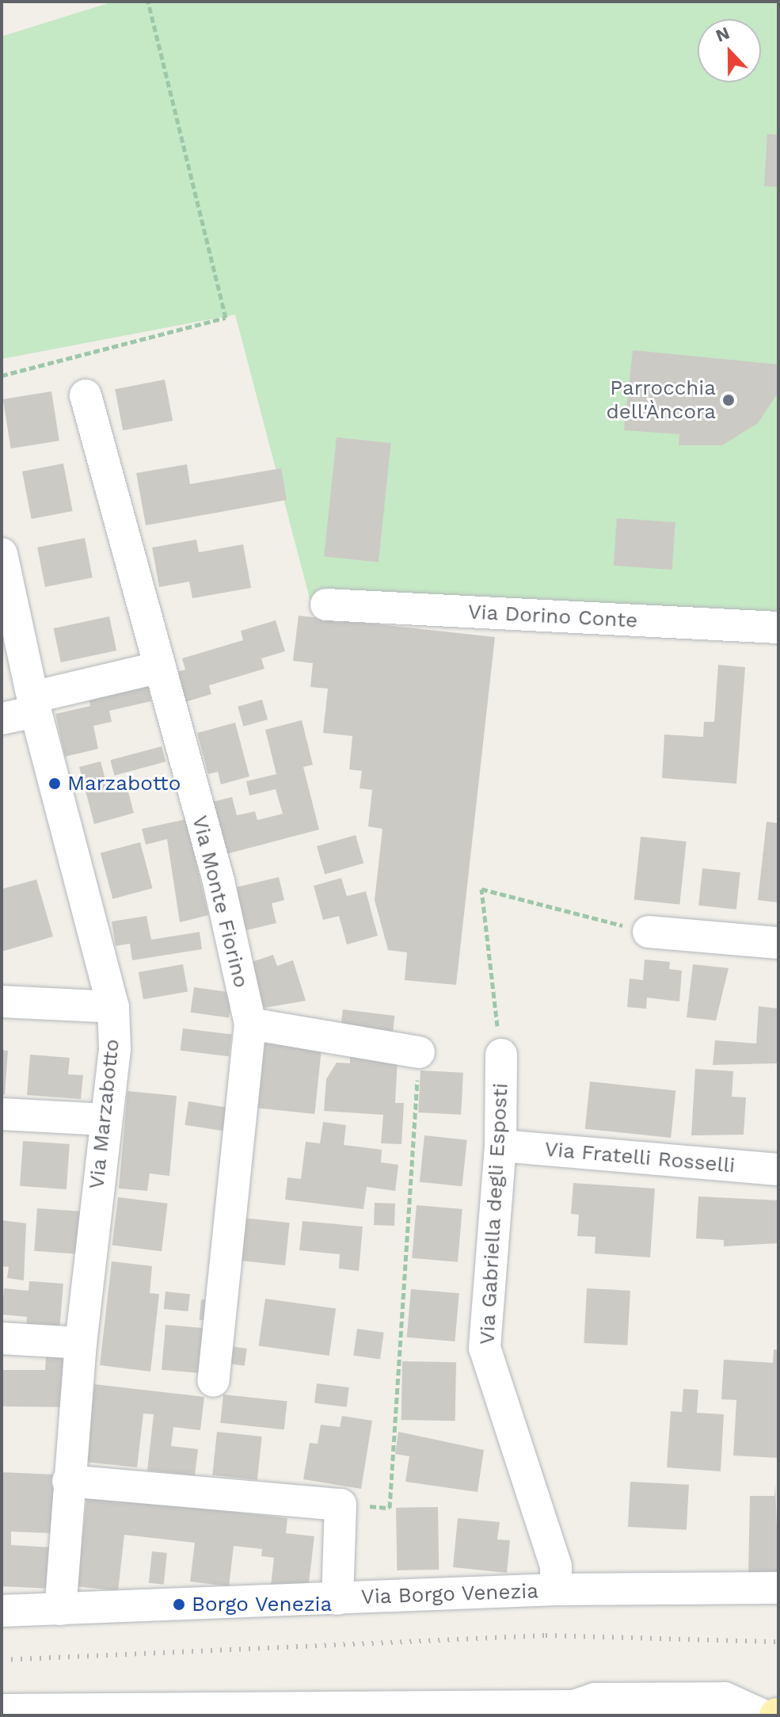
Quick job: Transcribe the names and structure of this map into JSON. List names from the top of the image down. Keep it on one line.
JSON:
{"streets":{"street":["Via Dorino Conte","Via Monte Fiorino","Via Marzabotto","Via Fratelli Rosselli","Via Gabriella degli Esposti","Via Borgo Venezia"]},"crossings":[["Via Marzabotto","Via Borgo Venezia"],["Via Fratelli Rosselli","Via Gabriella degli Esposti"],["Via Gabriella degli Esposti","Via Borgo Venezia"]],"places":["Parrocchia dell'Àncora","Marzabotto","Borgo Venezia"],"north":"top"}
